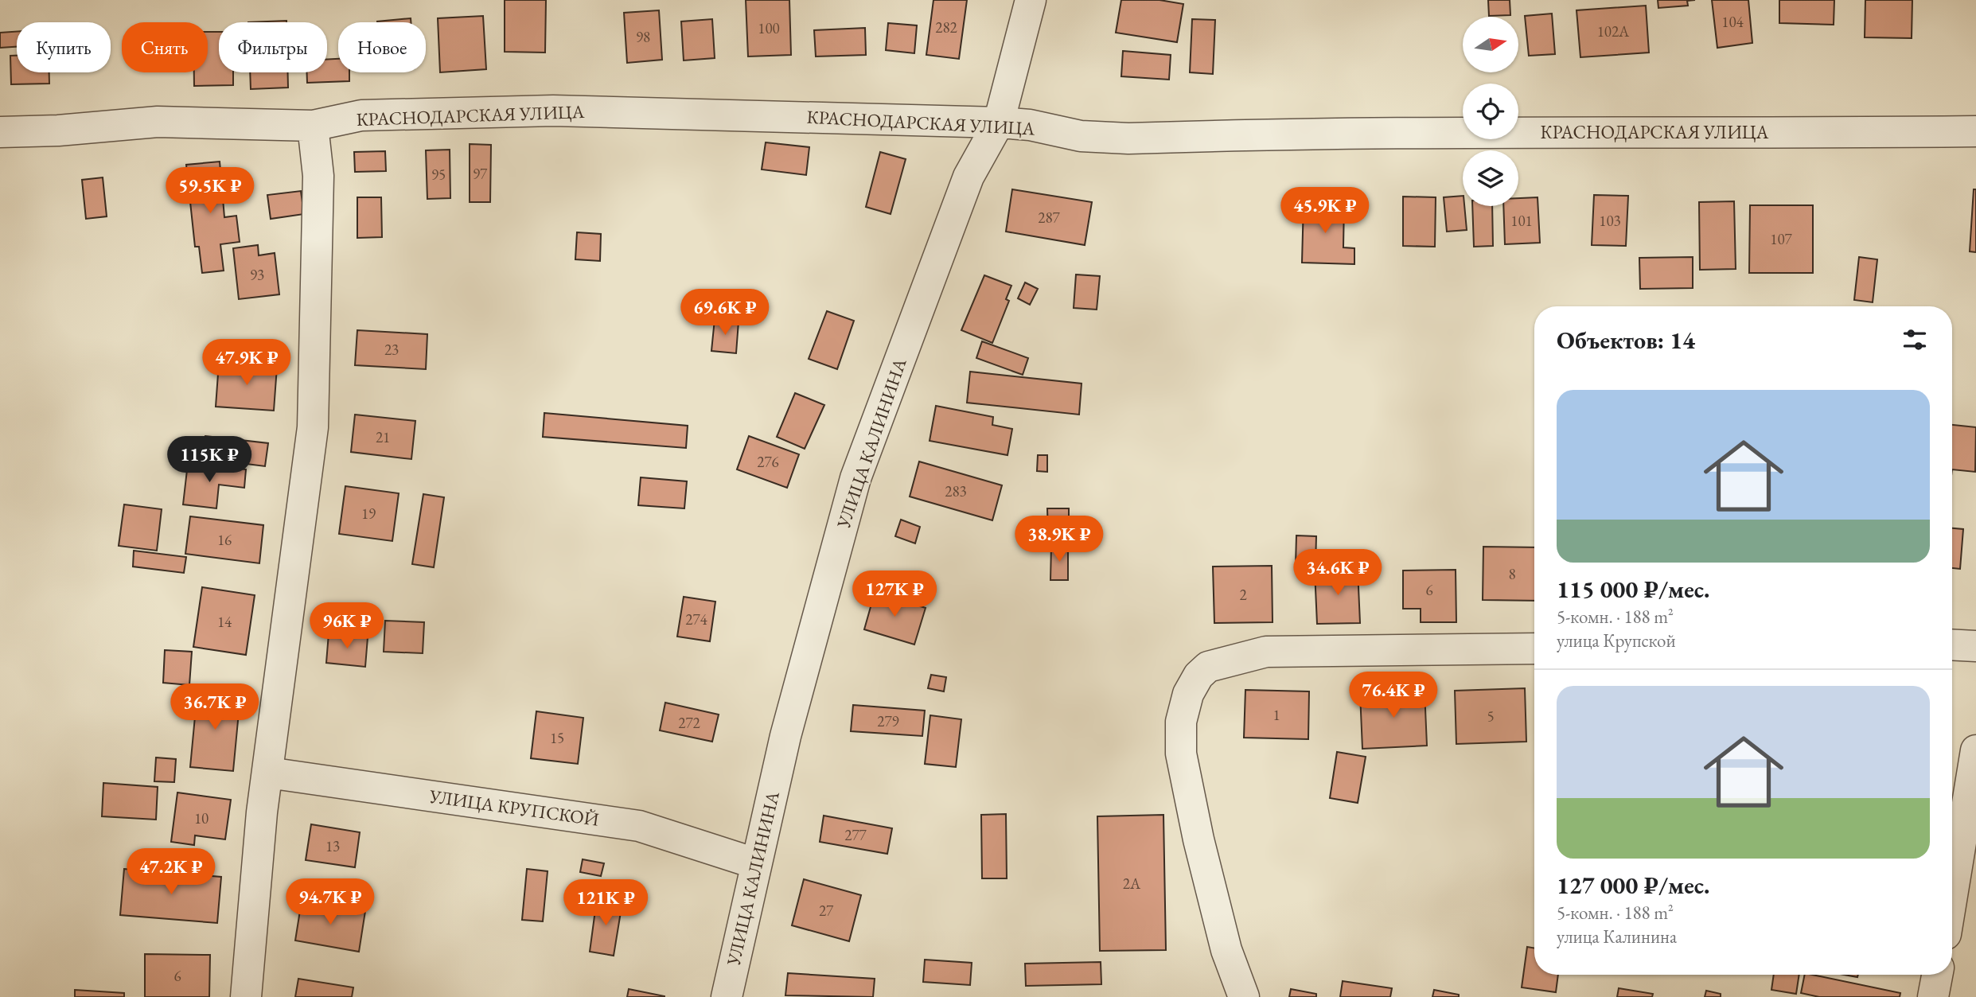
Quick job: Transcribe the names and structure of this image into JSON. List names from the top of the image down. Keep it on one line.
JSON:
{"streets":{"street":["КРАСНОДАРСКАЯ УЛИЦА","УЛИЦА КАЛИНИНА","УЛИЦА КРУПСКОЙ"]},"crossings":[["КРАСНОДАРСКАЯ УЛИЦА","УЛИЦА КАЛИНИНА"],["УЛИЦА КАЛИНИНА","УЛИЦА КРУПСКОЙ"]],"house_numbers":["104","282","100","102А","98","97","95","287","101","103","107","93","23","21","276","283","19","16","8","6","2","274","14","1","5","279","272","15","10","277","13","2А","27","6"],"north":"right","page":{"chip":["Купить","Снять","Фильтры","Новое"],"price":["59.5K ₽","45.9K ₽","69.6K ₽","47.9K ₽","115K ₽","38.9K ₽","34.6K ₽","127K ₽","96K ₽","76.4K ₽","36.7K ₽","47.2K ₽","94.7K ₽","121K ₽"],"heading":"Объектов: 14","list":[{"name":"115 000 ₽/мес.","note":"5-комн. · 188 m² · улица Крупской"},{"name":"127 000 ₽/мес.","note":"5-комн. · 188 m² · улица Калинина"}]}}
